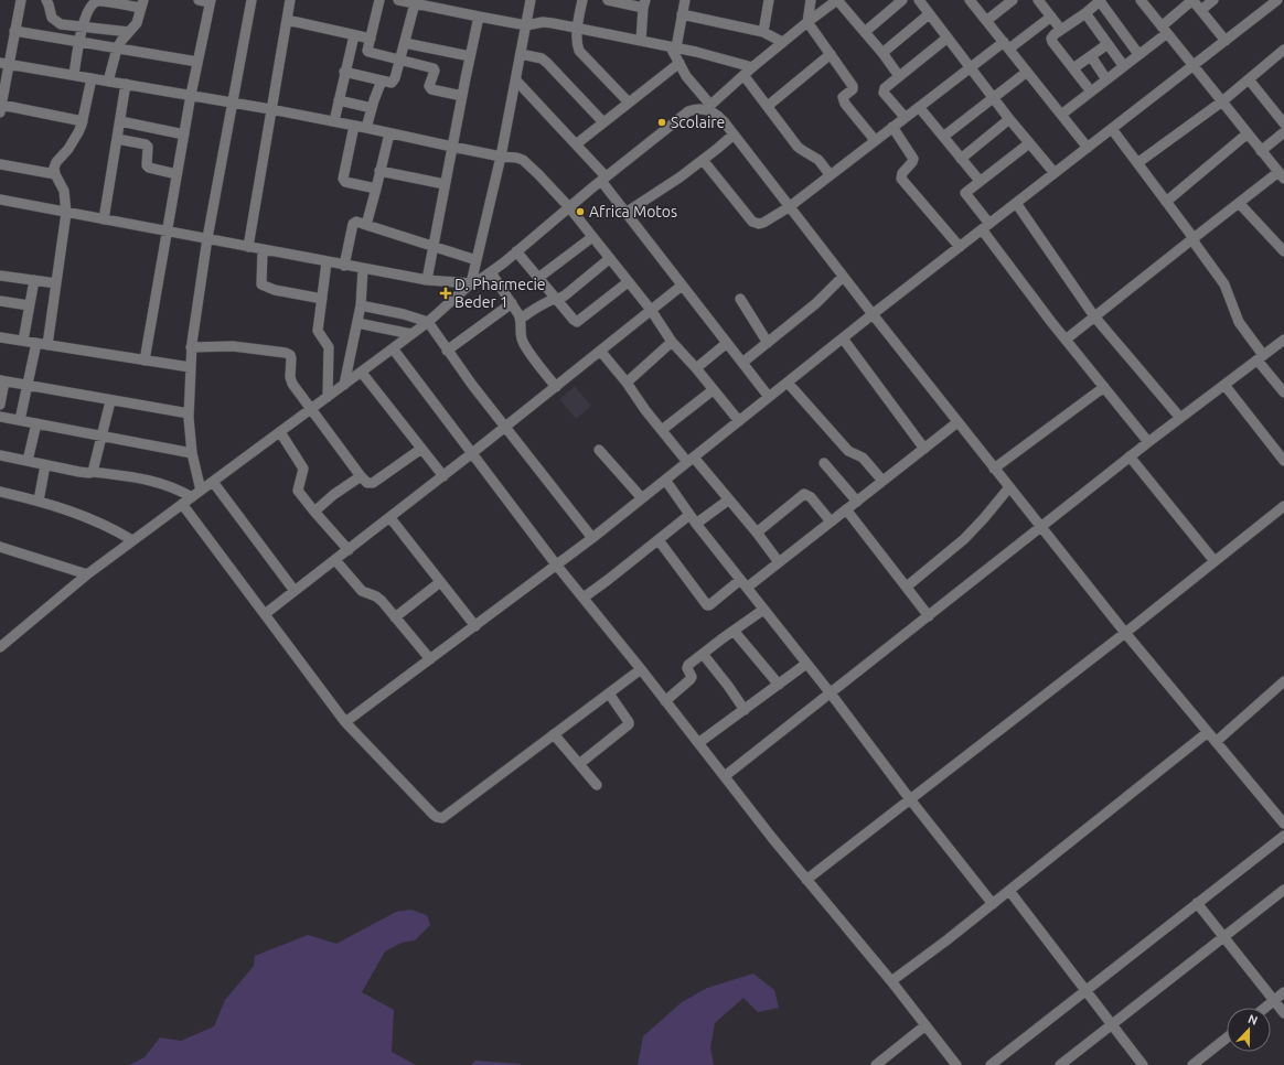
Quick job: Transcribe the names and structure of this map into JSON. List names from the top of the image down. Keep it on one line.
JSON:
{"places":{"other":["Scolaire","Africa Motos"],"health":["D. Pharmecie Beder 1"]},"north":"top"}
